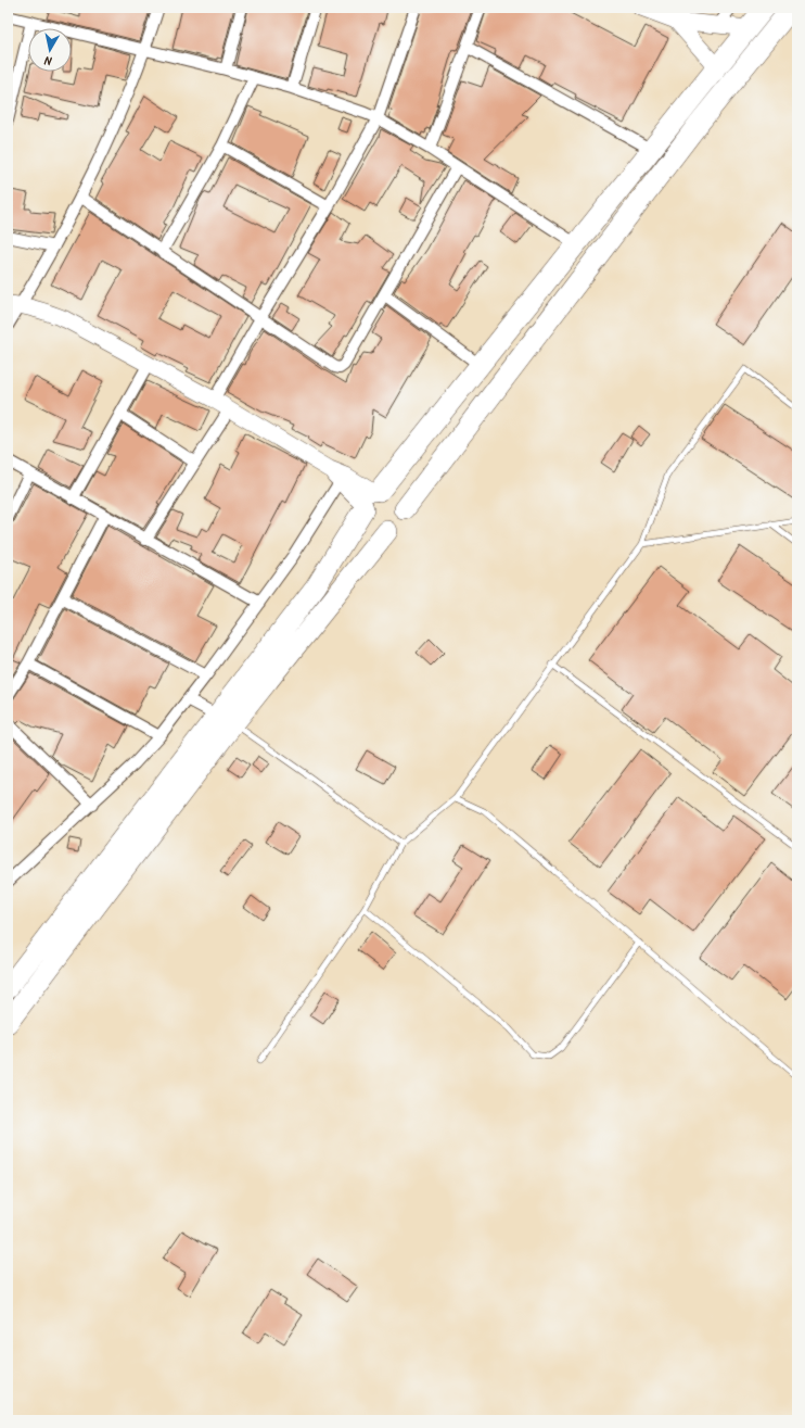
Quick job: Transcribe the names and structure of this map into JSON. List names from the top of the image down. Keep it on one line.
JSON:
{"north":"bottom"}
